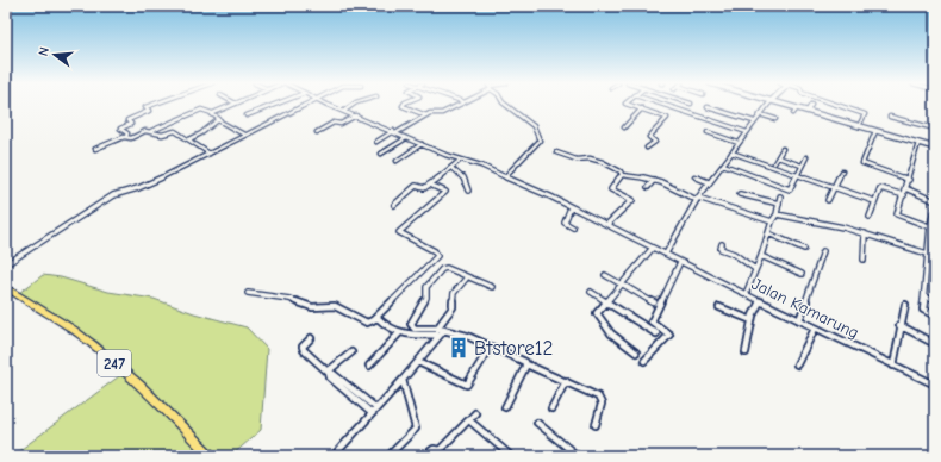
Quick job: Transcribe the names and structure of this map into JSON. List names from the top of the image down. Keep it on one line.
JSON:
{"streets":{"main road":["247"],"street":["Jalan Kamarung"]},"places":{"building":["Btstore12"]},"north":"left"}
